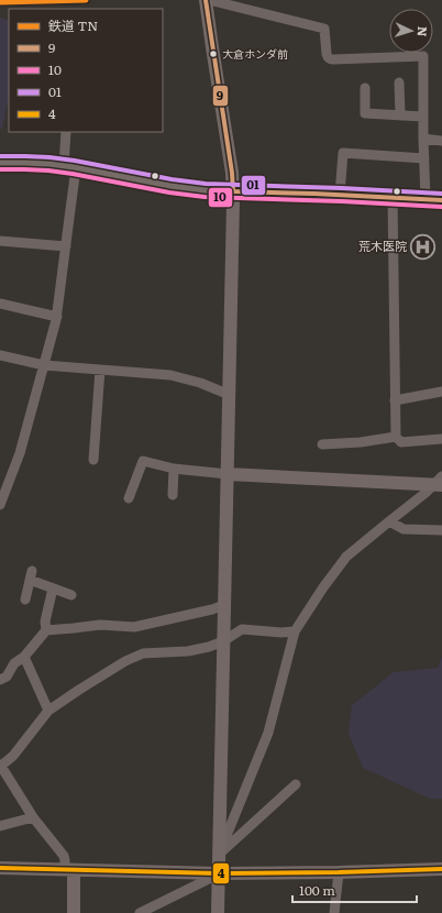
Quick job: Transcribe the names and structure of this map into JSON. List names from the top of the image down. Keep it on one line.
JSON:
{"places":{"other":["大倉ホンダ前"],"hospital":["荒木医院"]},"lines":["rail line TN","transit line 9","transit line 01","transit line 10","transit line 4"],"legend":["鉄道 TN","9","10","01","4"],"scale_bar":"100 m","north":"right"}
